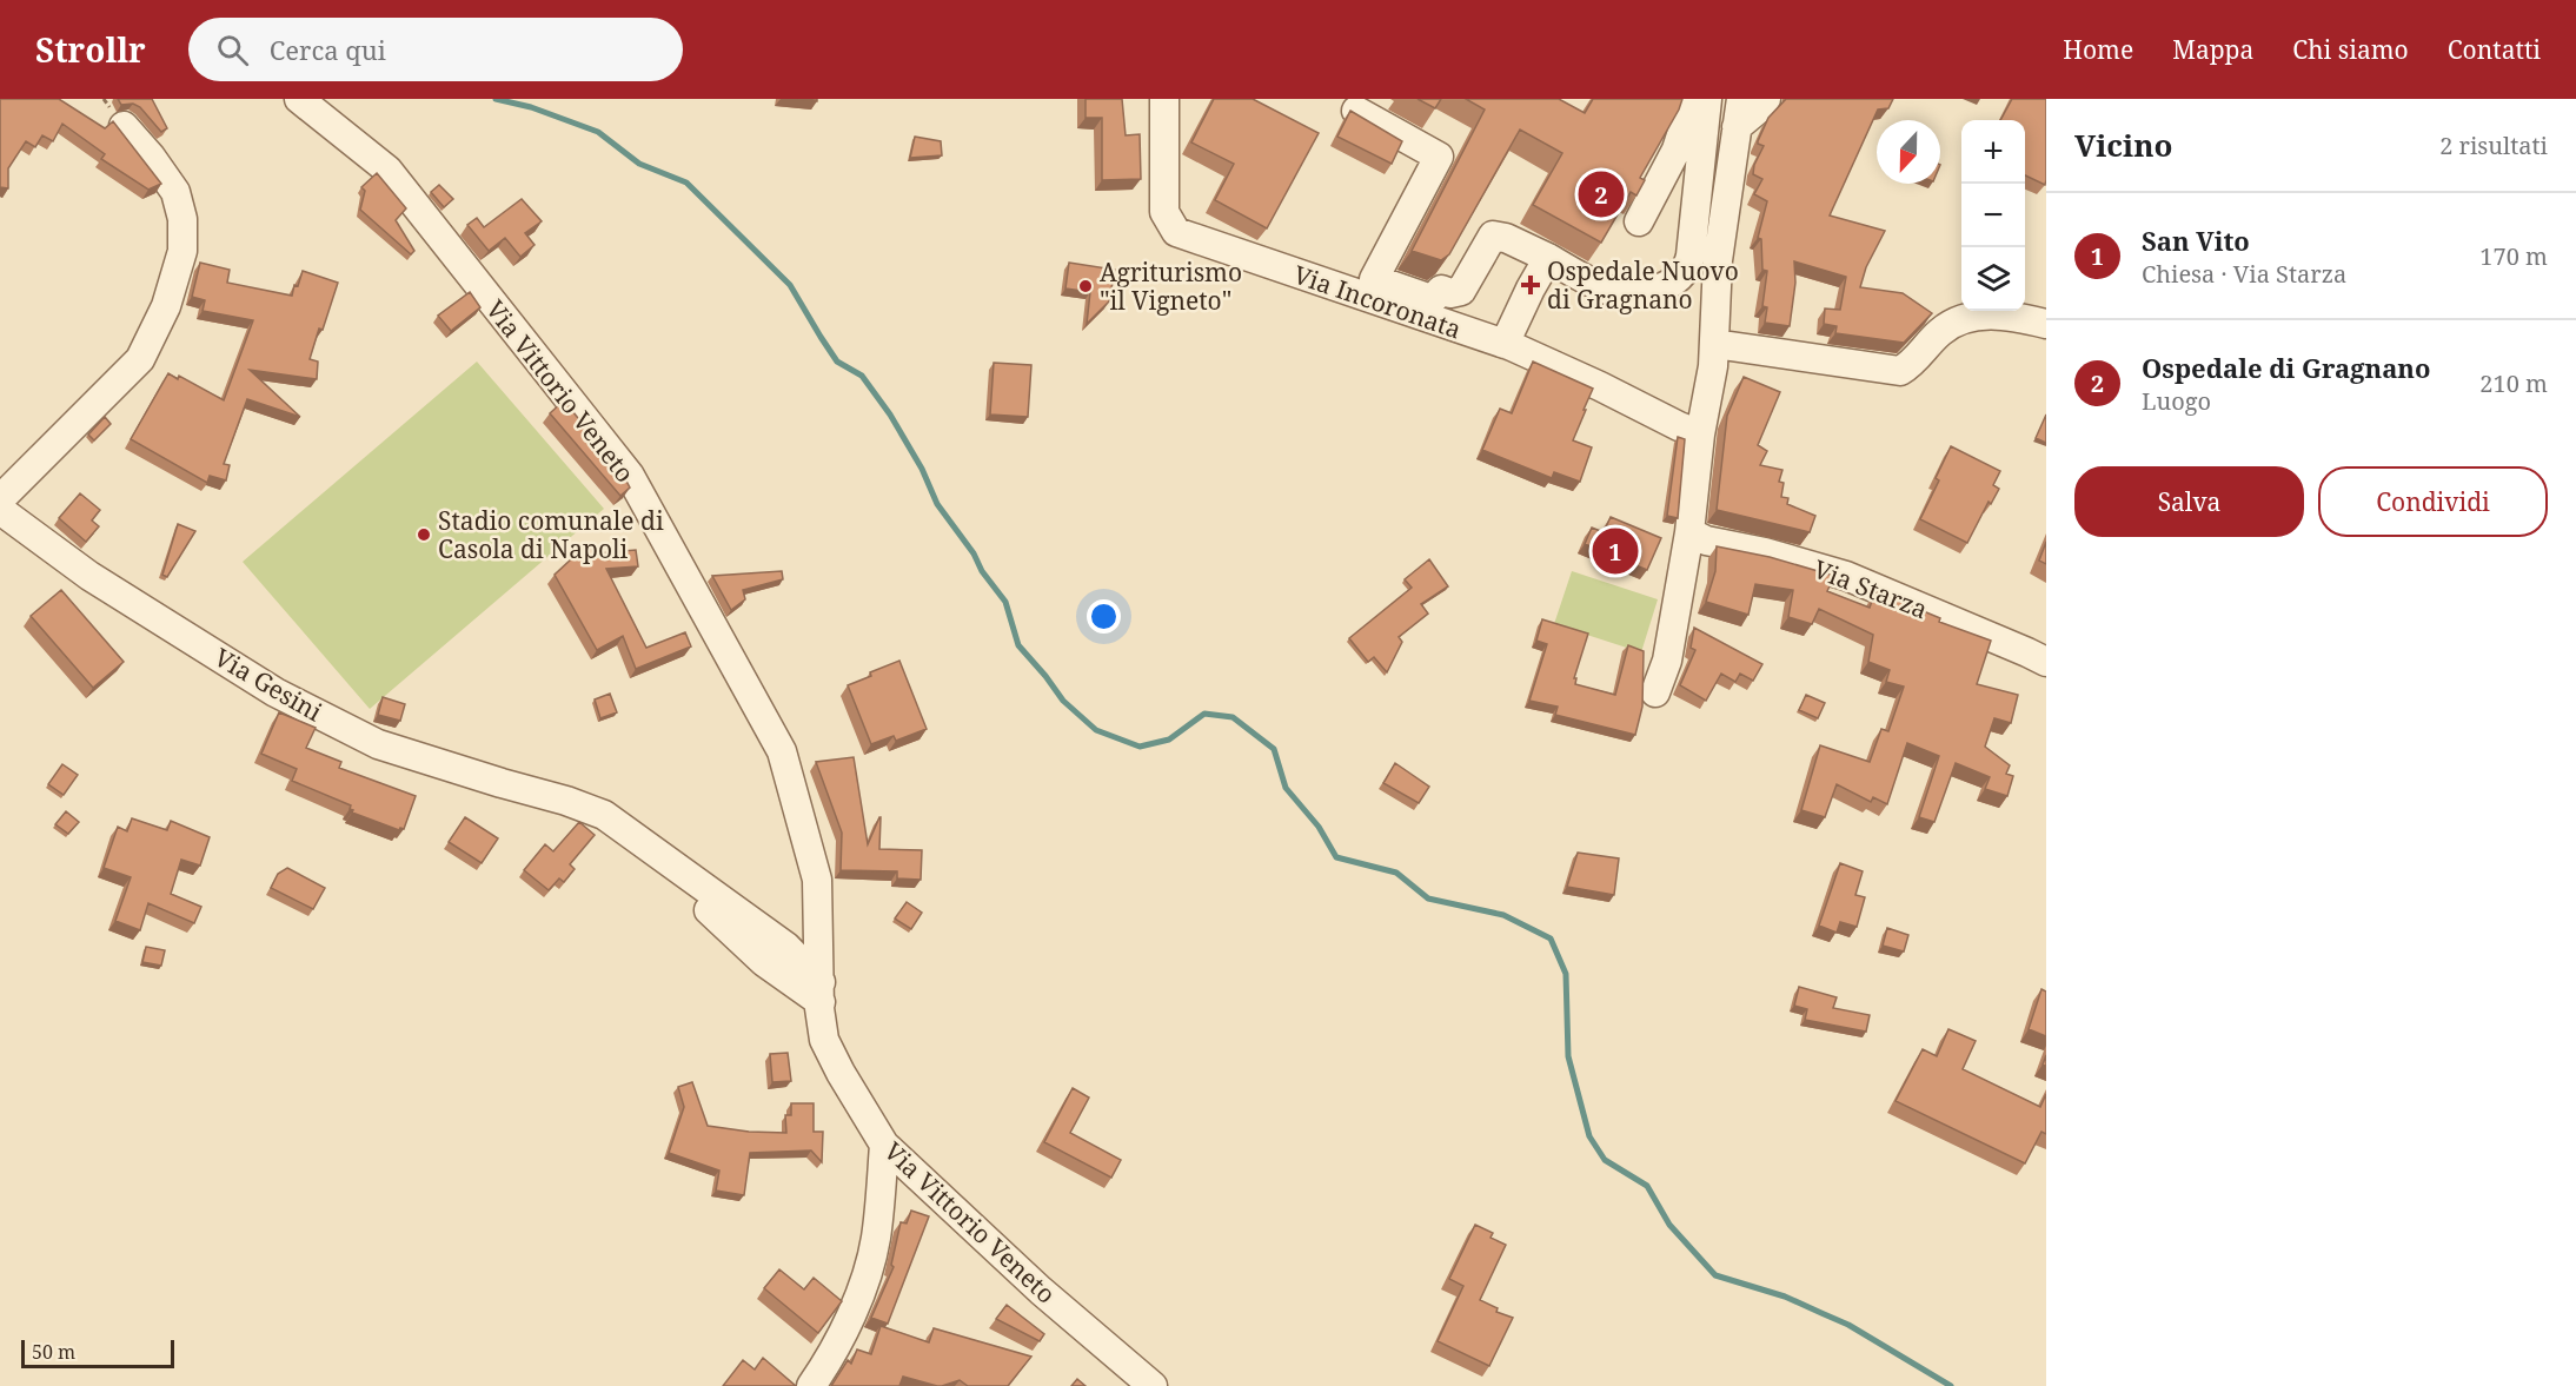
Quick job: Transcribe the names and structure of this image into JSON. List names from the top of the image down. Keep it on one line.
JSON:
{"streets":{"street":["Via Incoronata","Via Vittorio Veneto","Via Starza","Via Gesini"]},"places":{"health":["Ospedale Nuovo di Gragnano"],"other":["Agriturismo \"il Vigneto\"","Stadio comunale di Casola di Napoli"]},"scale_bar":"50 m","north":"bottom","page":{"header":"Strollr","search":"Cerca qui","nav":["Home","Mappa","Chi siamo","Contatti"],"heading":["Vicino","2 risultati"],"map_buttons":["+","−"],"pins":["2","1"],"list":[{"mark":"1","name":"San Vito","note":"Chiesa · Via Starza","value":"170 m"},{"mark":"2","name":"Ospedale di Gragnano","note":"Luogo","value":"210 m"}],"buttons":["Salva","Condividi"],"scale":"50 m"}}
